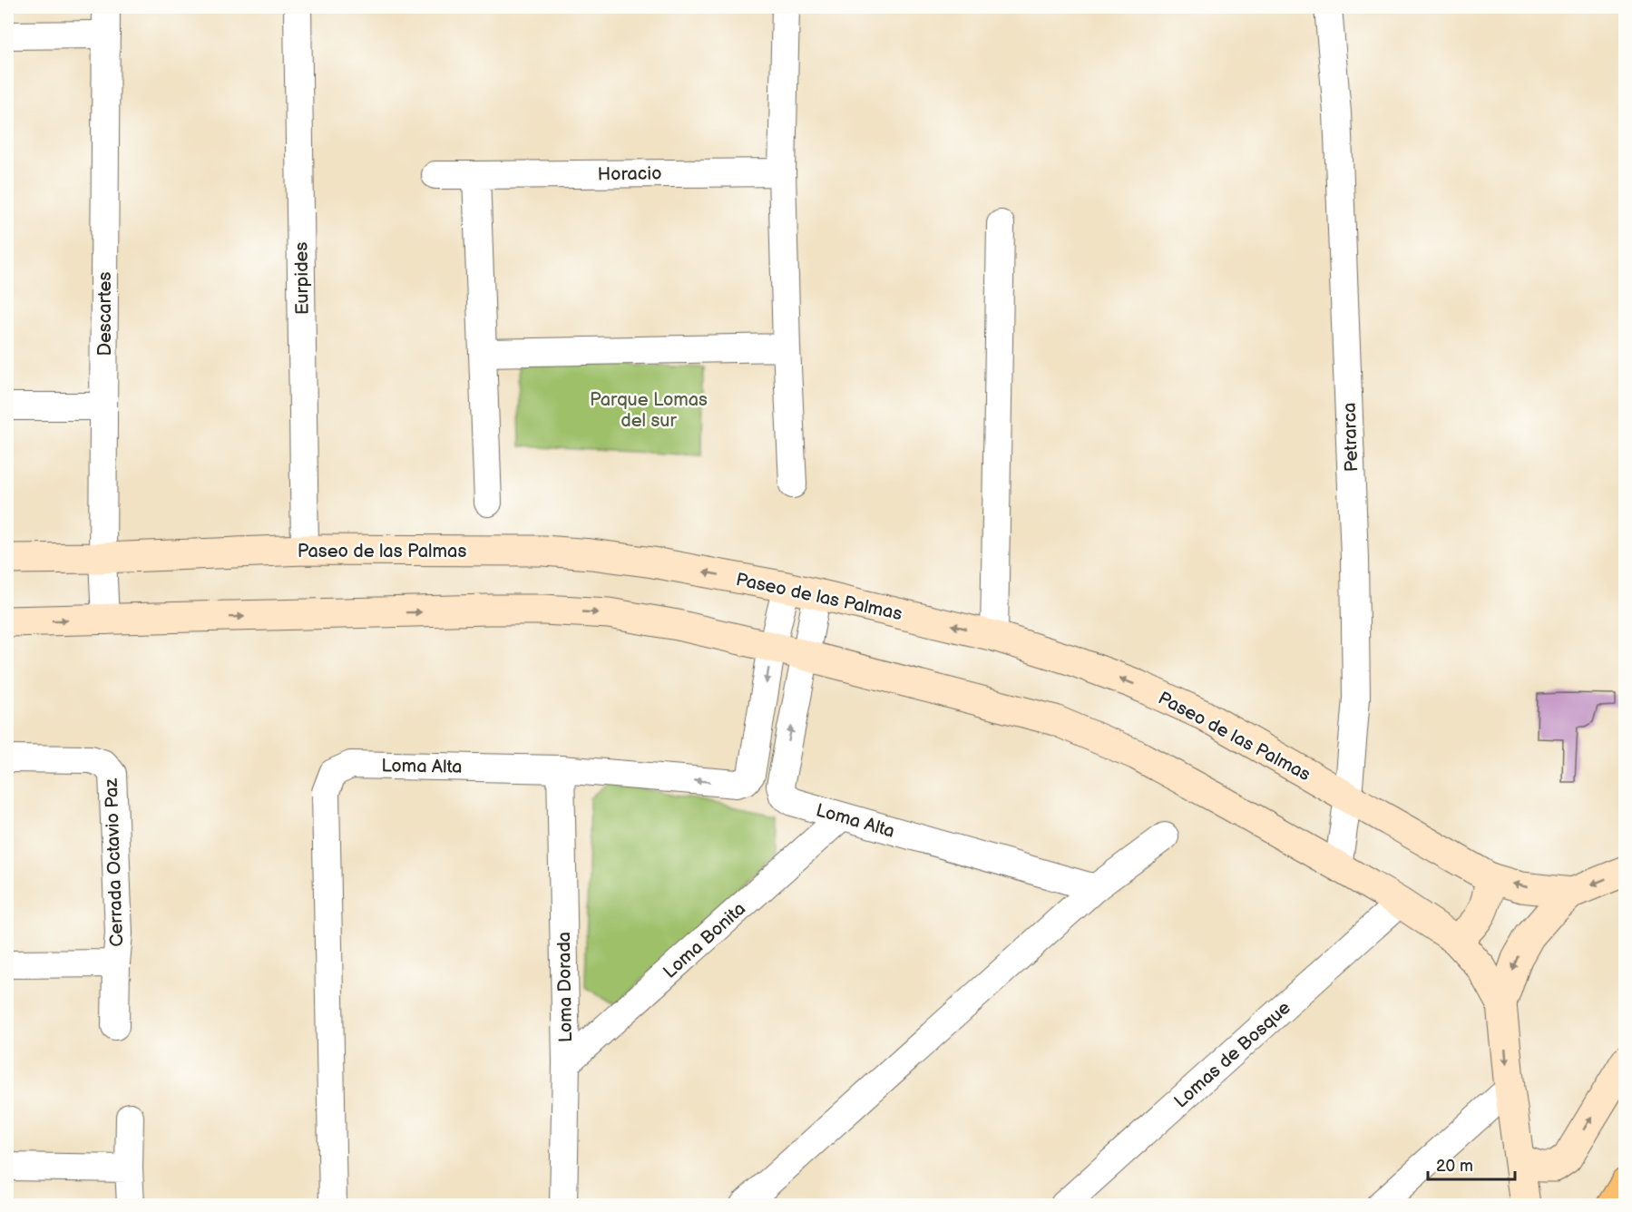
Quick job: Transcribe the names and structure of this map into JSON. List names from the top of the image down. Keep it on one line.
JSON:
{"streets":{"street":["Horacio","Eurpides","Descartes","Petrarca","Paseo de las Palmas","Loma Alta","Cerrada Octavio Paz","Loma Bonita","Loma Dorada","Lomas de Bosque"]},"crossings":[["Eurpides","Paseo de las Palmas"],["Descartes","Paseo de las Palmas"],["Petrarca","Paseo de las Palmas"],["Paseo de las Palmas","Loma Alta"],["Paseo de las Palmas","Lomas de Bosque"],["Loma Alta","Loma Bonita"],["Loma Alta","Loma Dorada"],["Loma Bonita","Loma Dorada"]],"parks":["Parque Lomas del sur"],"scale_bar":"20 m"}
